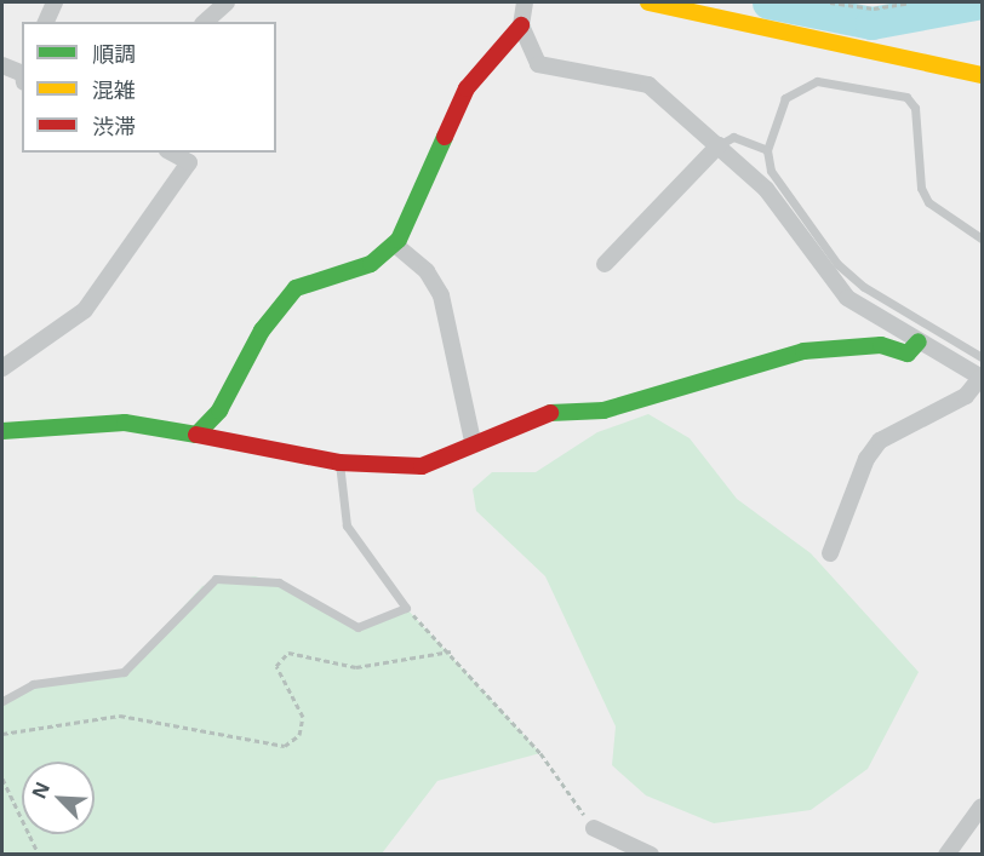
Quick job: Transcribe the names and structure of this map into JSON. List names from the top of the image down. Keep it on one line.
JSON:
{"legend":["順調","混雑","渋滞"],"north":"top left"}
